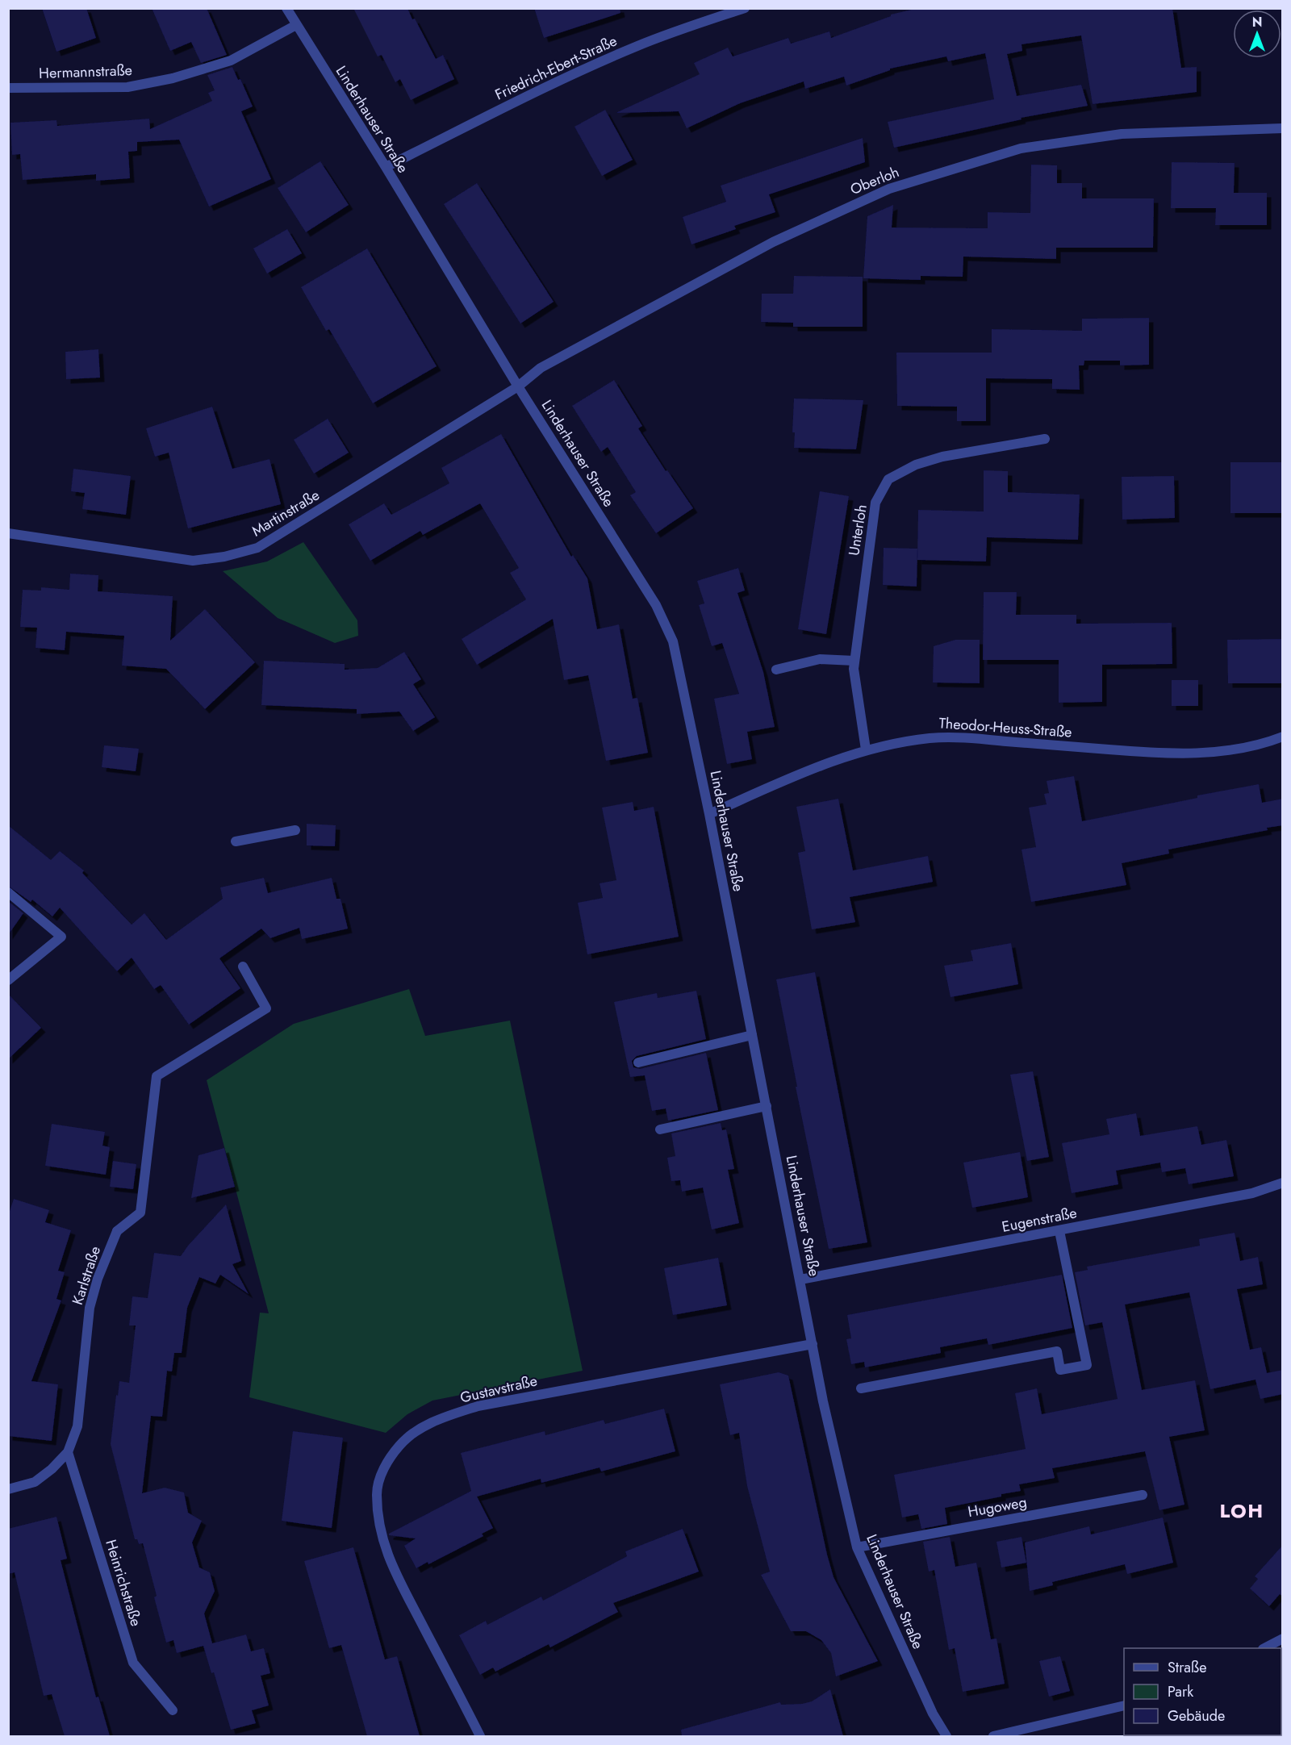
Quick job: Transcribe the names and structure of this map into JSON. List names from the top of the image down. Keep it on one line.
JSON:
{"streets":{"street":["Friedrich-Ebert-Straße","Hermannstraße","Linderhauser Straße","Oberloh","Martinstraße","Unterloh","Theodor-Heuss-Straße","Eugenstraße","Karlstraße","Gustavstraße","Hugoweg","Heinrichstraße"]},"crossings":[["Friedrich-Ebert-Straße","Linderhauser Straße"],["Hermannstraße","Linderhauser Straße"],["Linderhauser Straße","Oberloh"],["Linderhauser Straße","Martinstraße"],["Linderhauser Straße","Theodor-Heuss-Straße"],["Linderhauser Straße","Eugenstraße"],["Linderhauser Straße","Gustavstraße"],["Linderhauser Straße","Hugoweg"],["Oberloh","Martinstraße"],["Unterloh","Theodor-Heuss-Straße"],["Karlstraße","Heinrichstraße"]],"districts":["LOH"],"legend":["Straße","Park","Gebäude"],"north":"top"}
